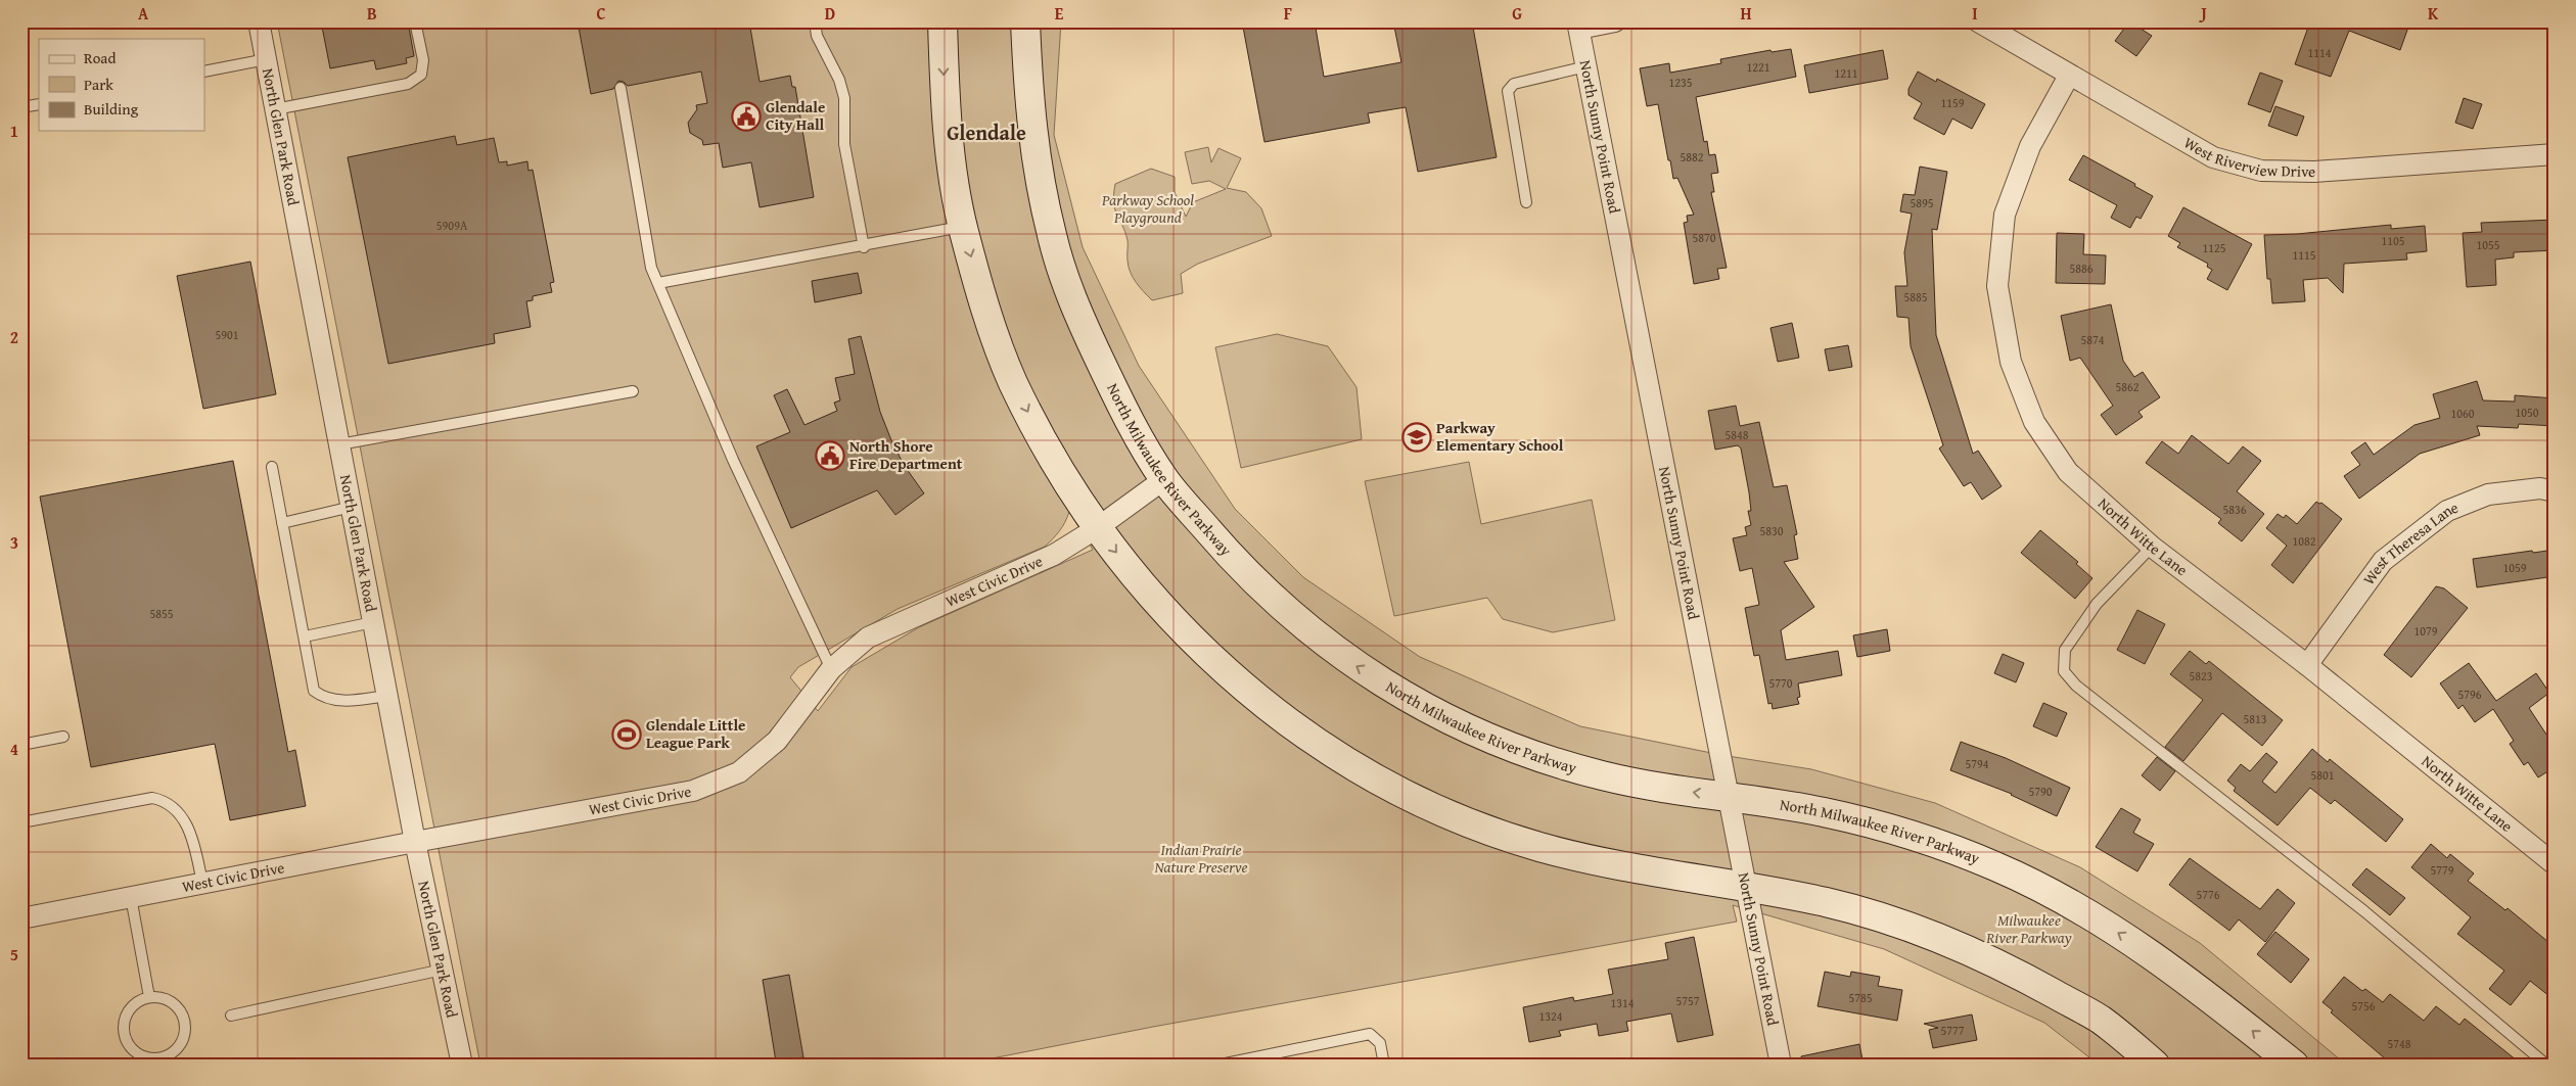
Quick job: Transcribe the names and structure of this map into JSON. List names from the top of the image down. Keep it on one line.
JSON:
{"streets":{"street":["North Glen Park Road","North Sunny Point Road","West Riverview Drive","North Milwaukee River Parkway","North Witte Lane","West Theresa Lane","West Civic Drive"]},"crossings":[["North Glen Park Road","West Civic Drive"],["North Sunny Point Road","North Milwaukee River Parkway"],["West Riverview Drive","North Witte Lane"],["North Milwaukee River Parkway","West Civic Drive"],["North Witte Lane","West Theresa Lane"]],"districts":["Glendale"],"parks":["Parkway School Playground","Indian Prairie Nature Preserve","Milwaukee River Parkway"],"places":{"public building":["Glendale City Hall","North Shore Fire Department"],"school or university":["Parkway Elementary School"],"sports":["Glendale Little League Park"]},"house_numbers":["1114","1221","1211","1235","1159","5882","5895","5909A","5870","1105","1055","1125","1115","5886","5885","5901","5874","5862","1050","1060","5848","5836","5830","1082","1059","5855","1079","5823","5770","5796","5813","5794","5801","5790","5779","5776","5785","5757","1314","5756","1324","5777","5748"],"legend":["Road","Park","Building"],"grid":{"columns":["A","B","C","D","E","F","G","H","I","J","K"],"rows":["1","2","3","4","5"]}}
